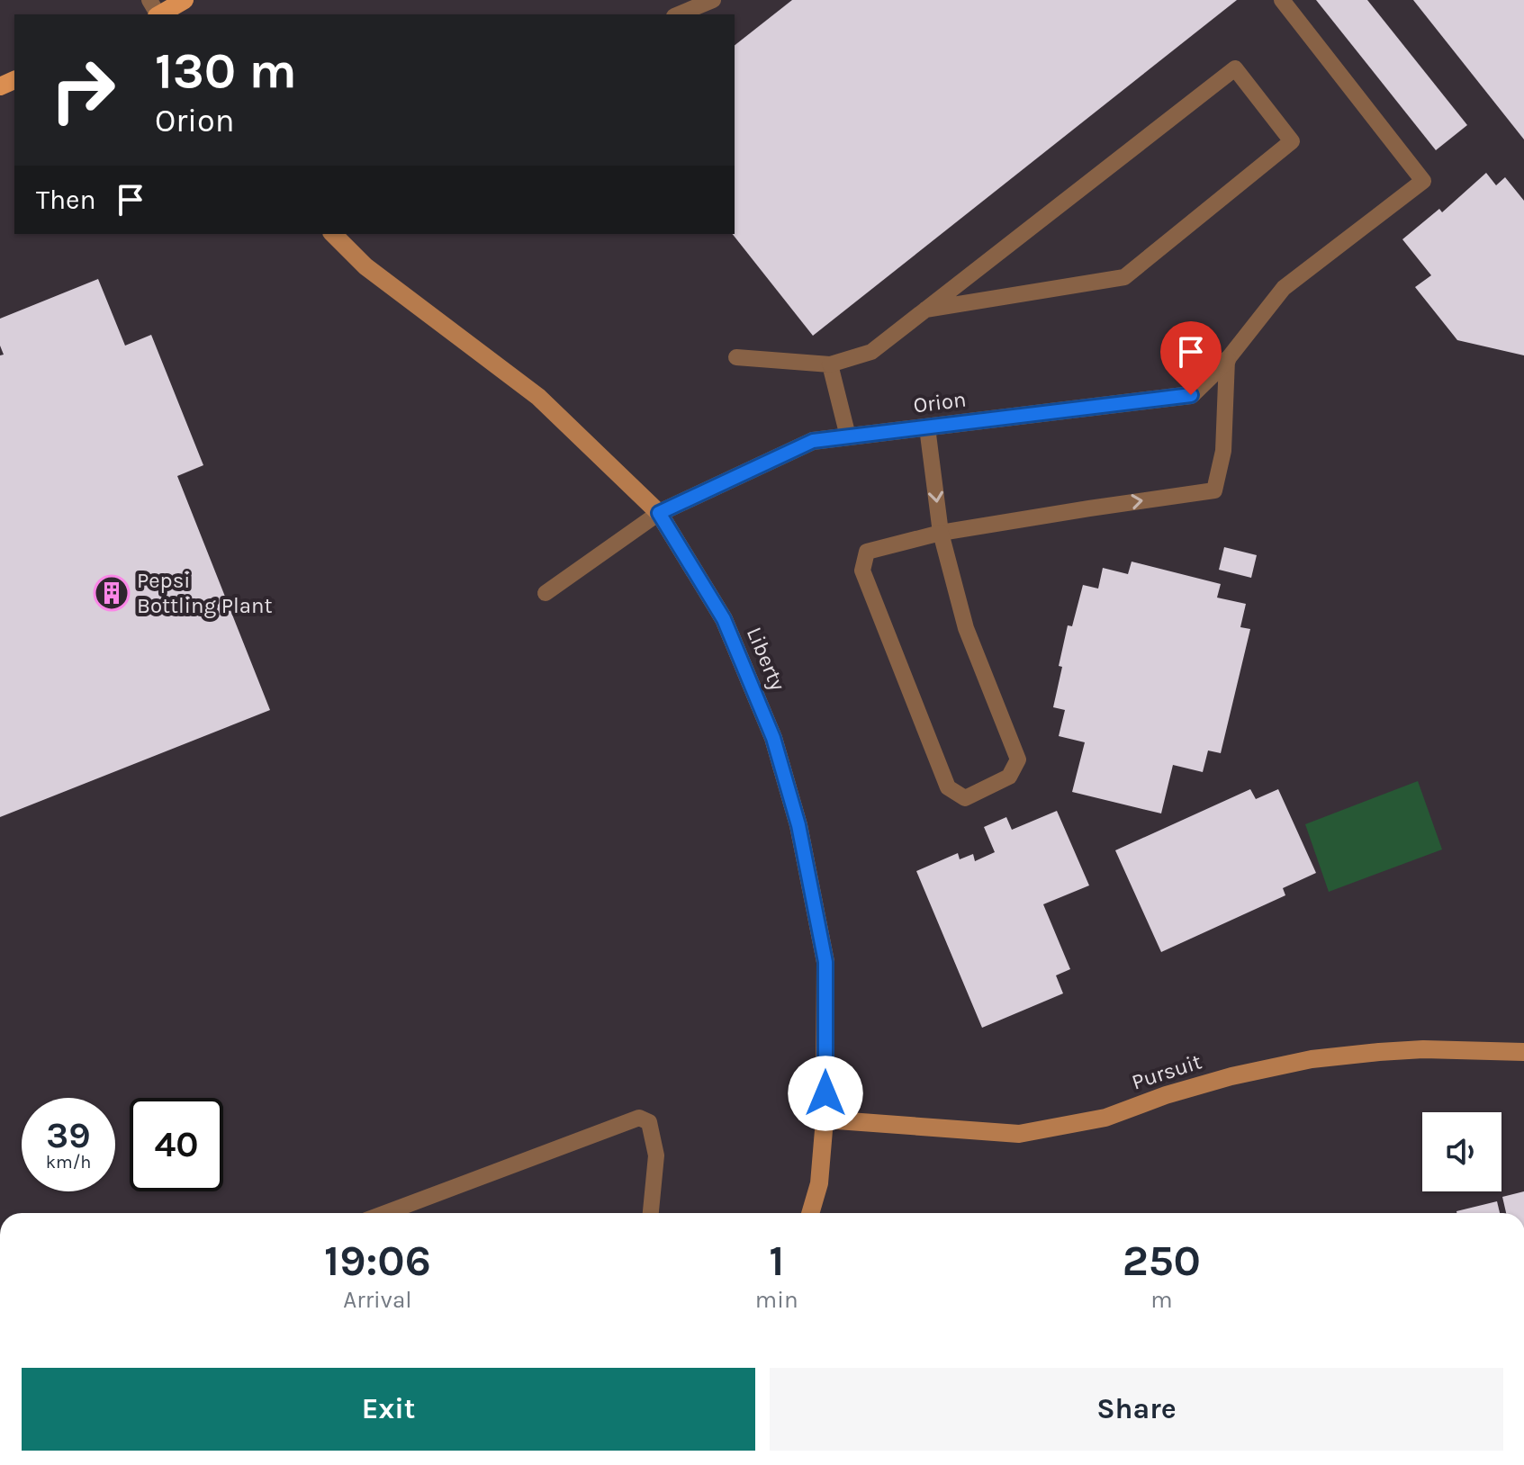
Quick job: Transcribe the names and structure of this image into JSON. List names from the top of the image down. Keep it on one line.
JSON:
{"streets":{"street":["Orion","Liberty","Pursuit"]},"crossings":[["Orion","Liberty"],["Liberty","Pursuit"]],"places":{"building":["Pepsi Bottling Plant"]},"page":{"turn":["130 m","Orion"],"then":"Then","speed":"39 km/h","limit":"40","eta":["19:06","Arrival","1","min","250","m"],"buttons":["Exit","Share"]}}
